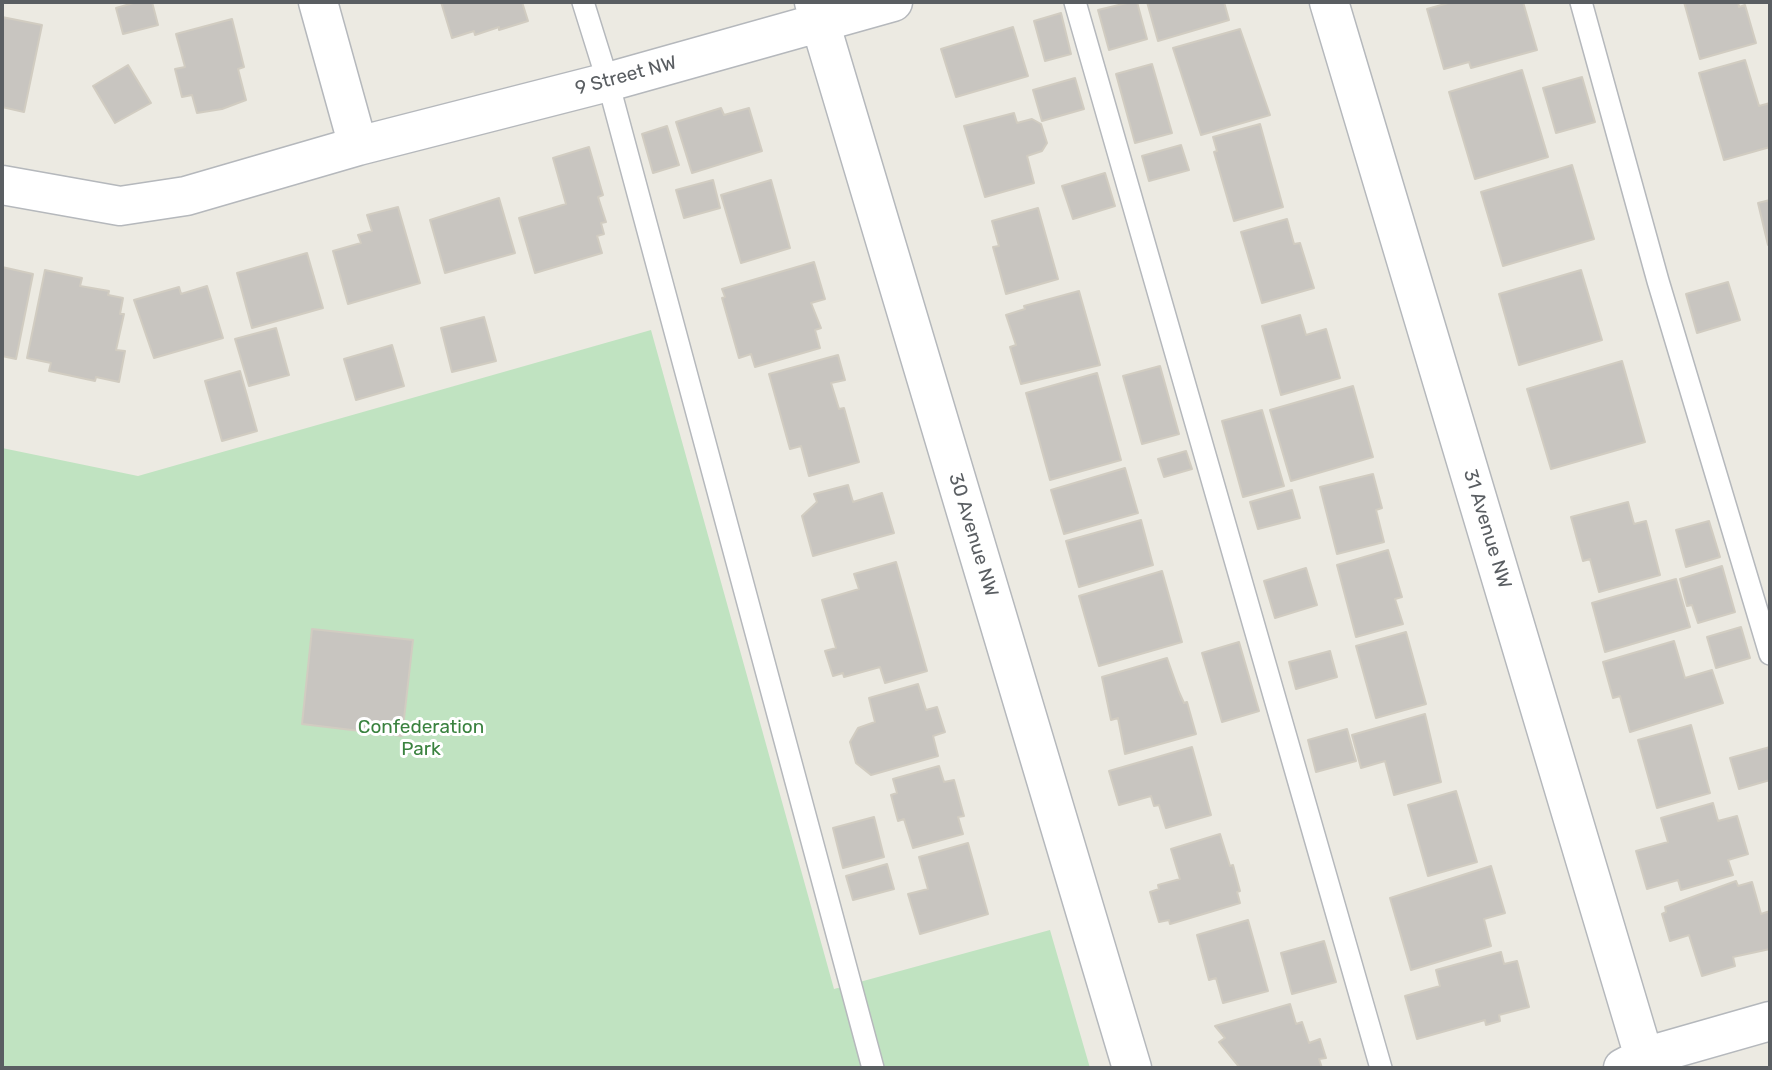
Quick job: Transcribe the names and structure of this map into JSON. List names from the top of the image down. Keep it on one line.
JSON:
{"streets":{"street":["9 Street NW","31 Avenue NW","30 Avenue NW"]},"crossings":[["9 Street NW","30 Avenue NW"]],"parks":["Confederation Park"]}
